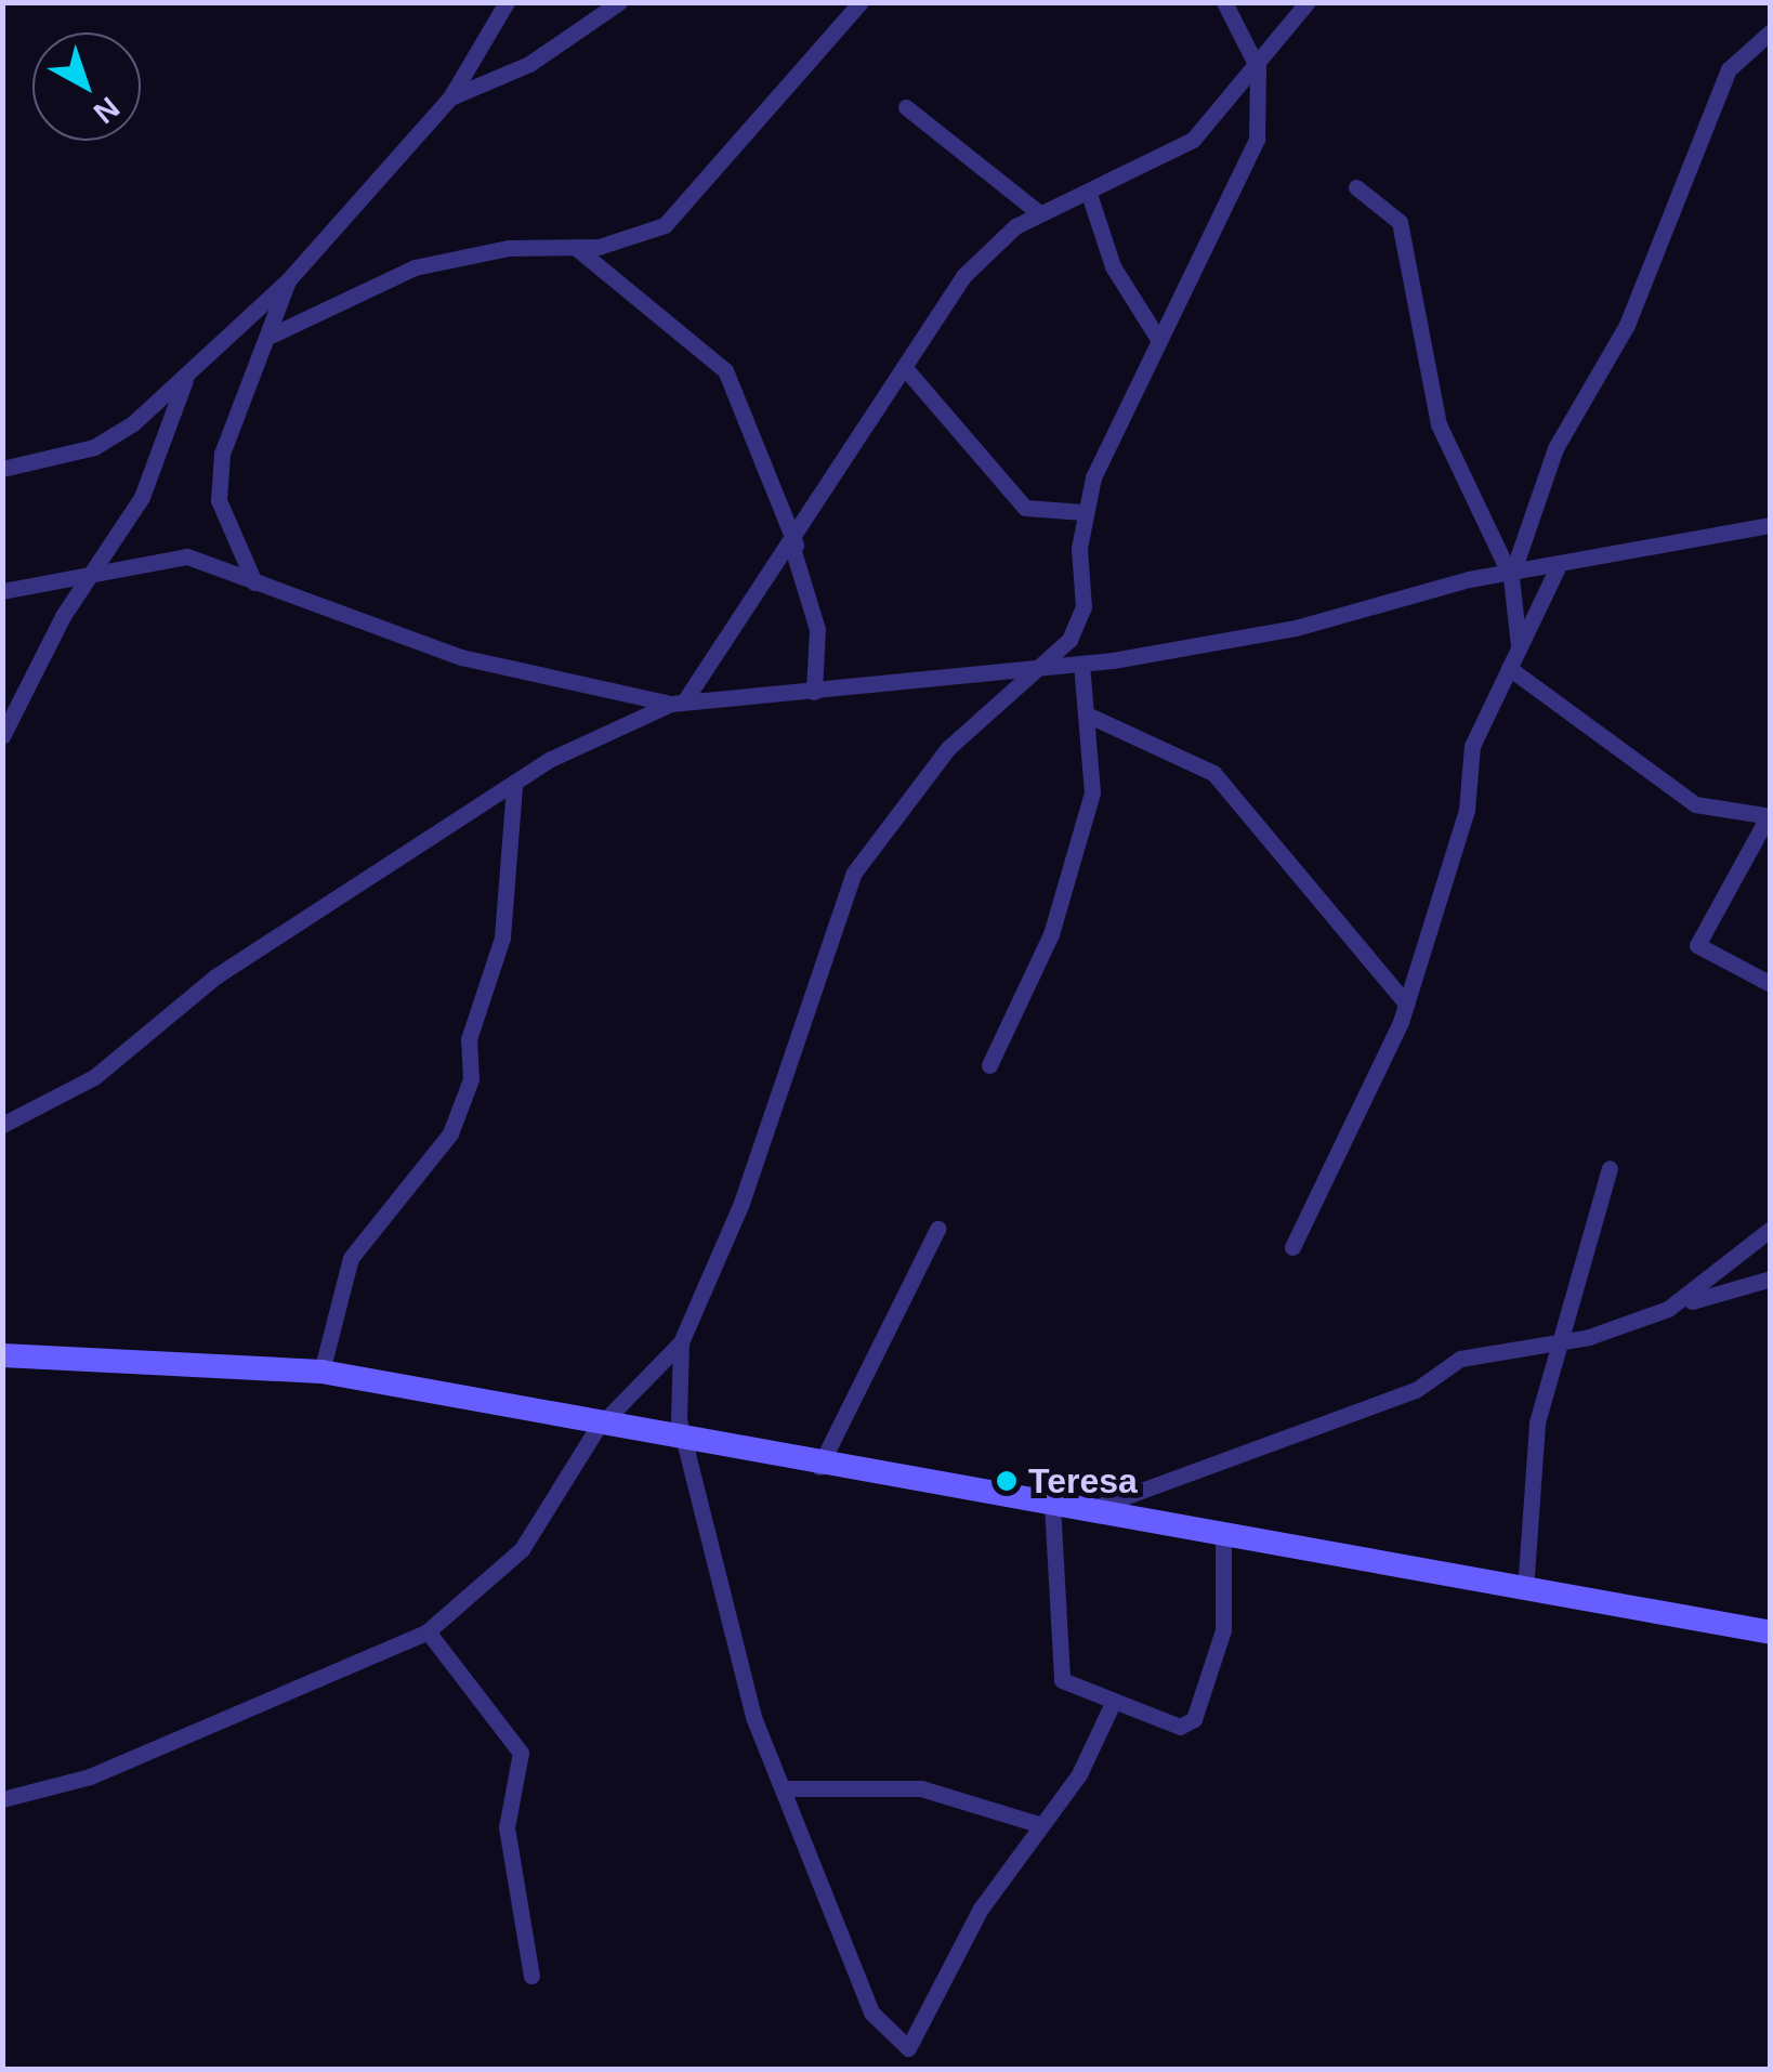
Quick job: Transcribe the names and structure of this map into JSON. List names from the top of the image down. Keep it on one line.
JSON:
{"places":["Teresa"],"north":"bottom right"}
